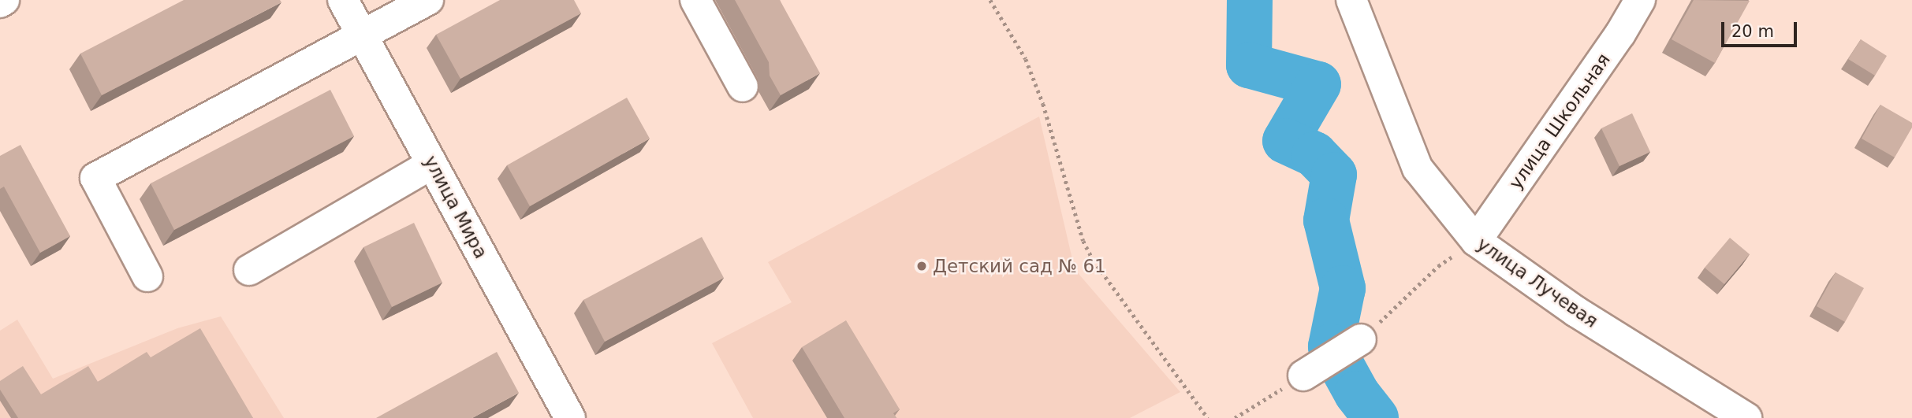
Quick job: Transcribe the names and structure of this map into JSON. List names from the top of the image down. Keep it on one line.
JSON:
{"streets":{"street":["улица Школьная","улица Мира","улица Лучевая"]},"crossings":[["улица Школьная","улица Лучевая"]],"places":["Детский сад № 61"],"scale_bar":"20 m"}
